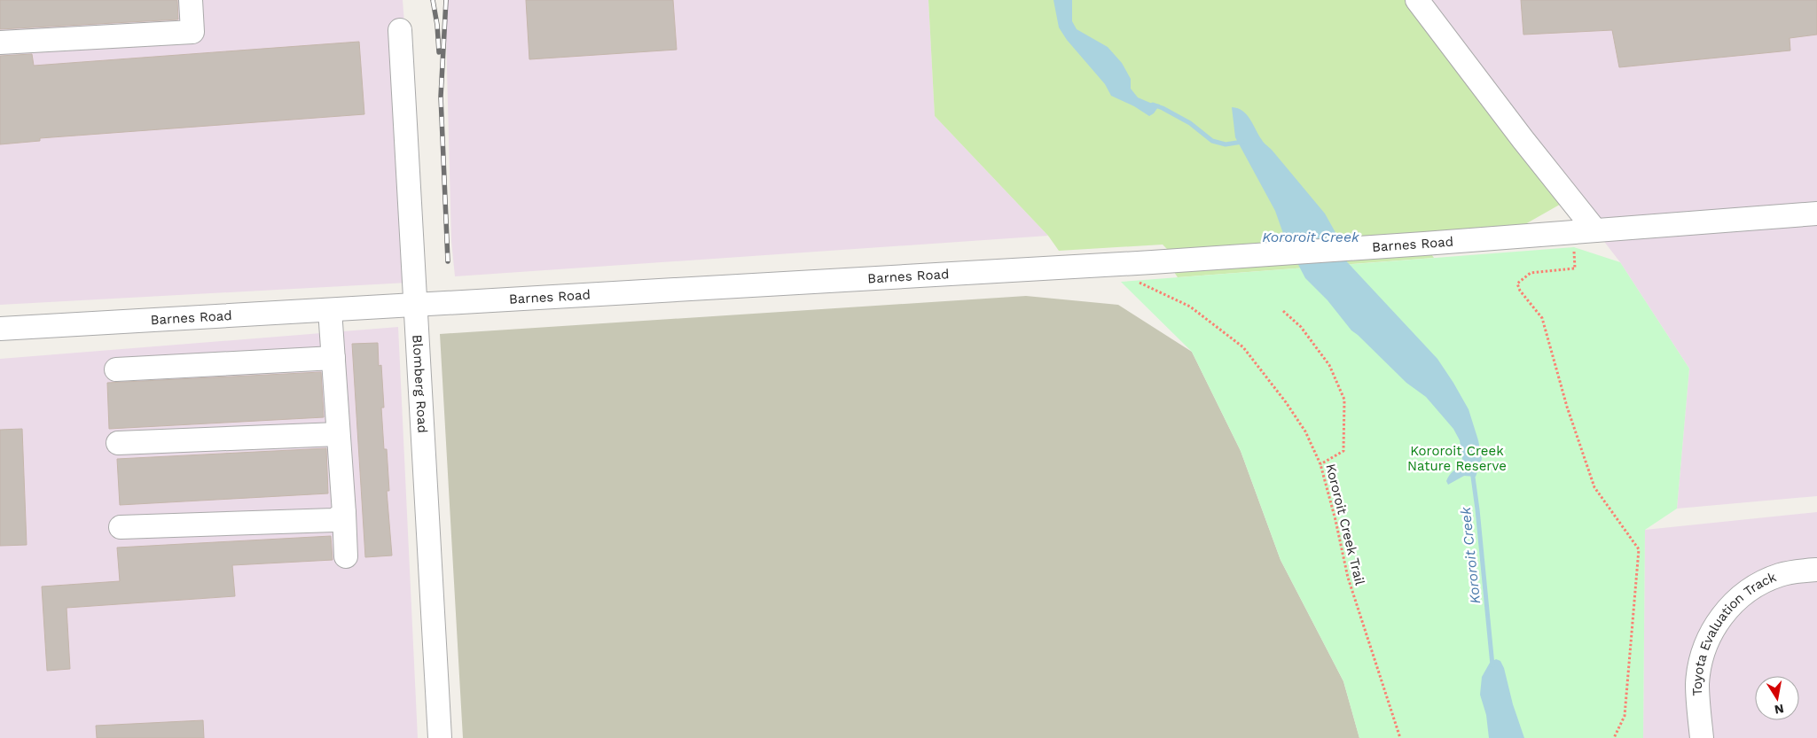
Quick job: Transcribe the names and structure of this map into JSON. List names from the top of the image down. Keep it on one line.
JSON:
{"streets":{"street":["Barnes Road","Blomberg Road","Toyota Evaluation Track"],"path":["Kororoit Creek Trail"]},"crossings":[["Barnes Road","Blomberg Road"]],"water":["Kororoit Creek"],"parks":["Kororoit Creek Nature Reserve"],"north":"bottom"}
